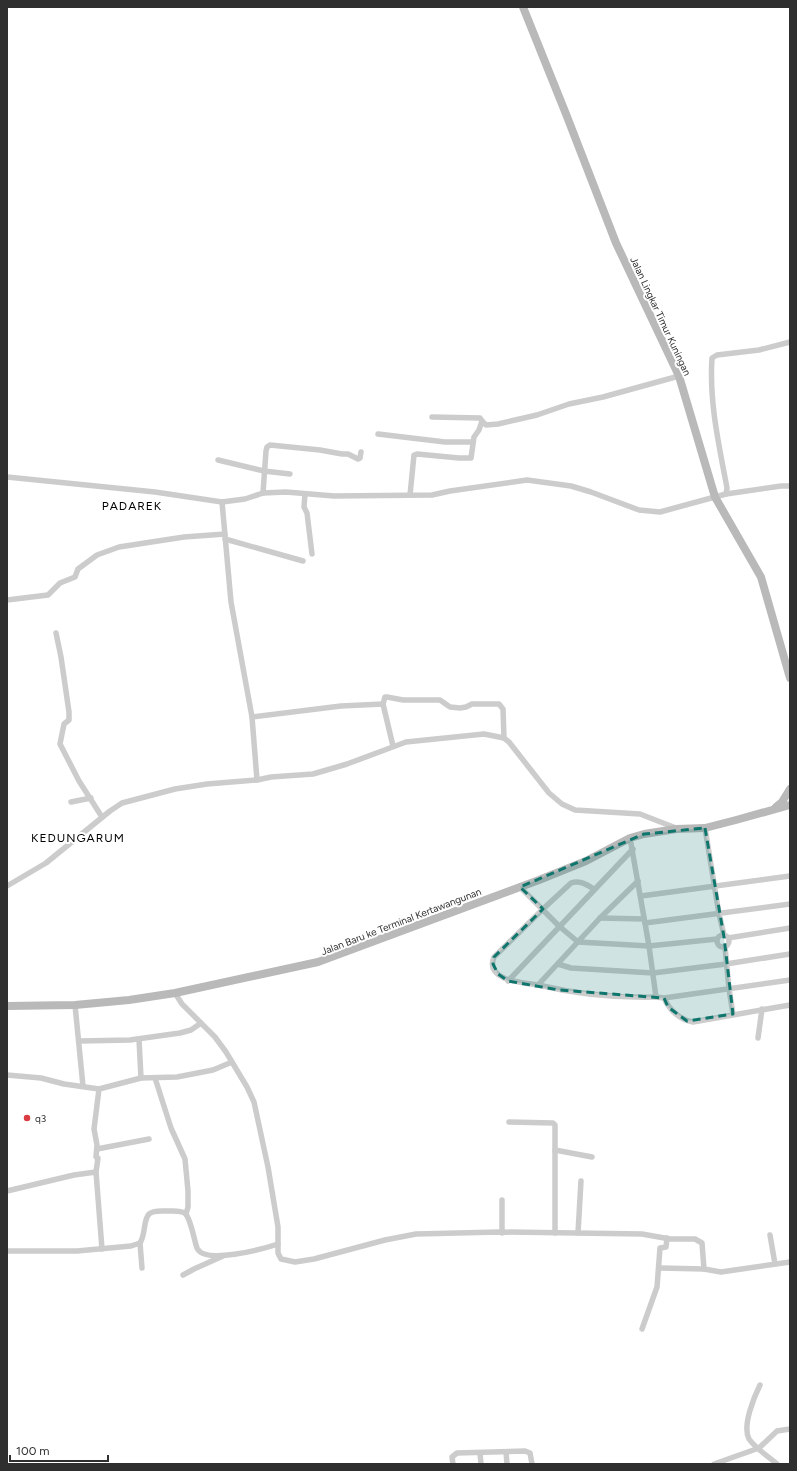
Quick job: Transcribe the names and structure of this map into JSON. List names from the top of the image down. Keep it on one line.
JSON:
{"streets":{"main road":["Jalan Lingkar Timur Kuningan","Jalan Baru ke Terminal Kertawangunan"]},"districts":["PADAREK","KEDUNGARUM"],"places":["q3"],"scale_bar":"100 m"}
